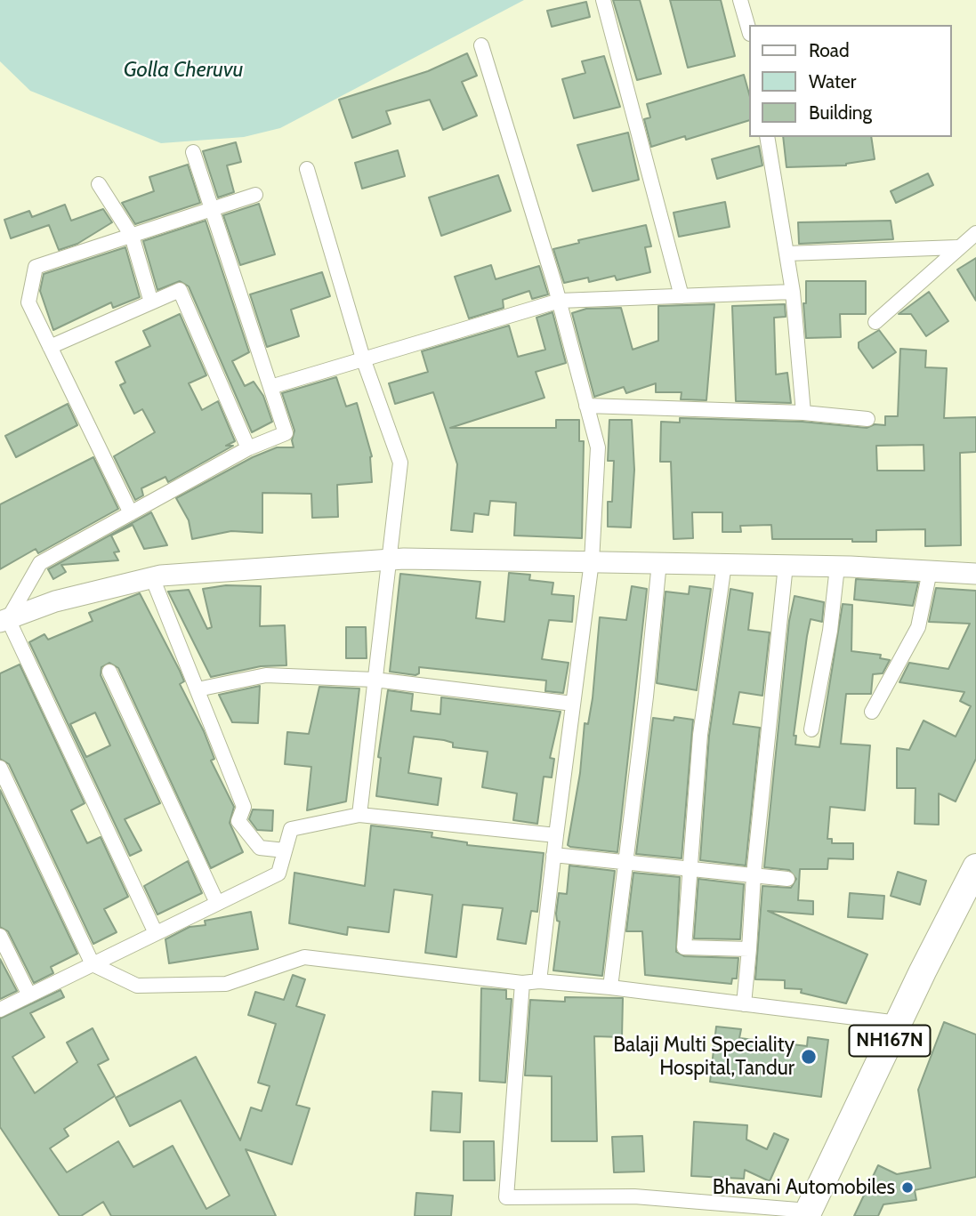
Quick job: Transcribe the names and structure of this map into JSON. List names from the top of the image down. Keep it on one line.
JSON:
{"streets":{"highway":["NH167N"]},"water":["Golla Cheruvu"],"places":["Balaji Multi Speciality Hospital,Tandur","Bhavani Automobiles"],"legend":["Road","Water","Building"]}
